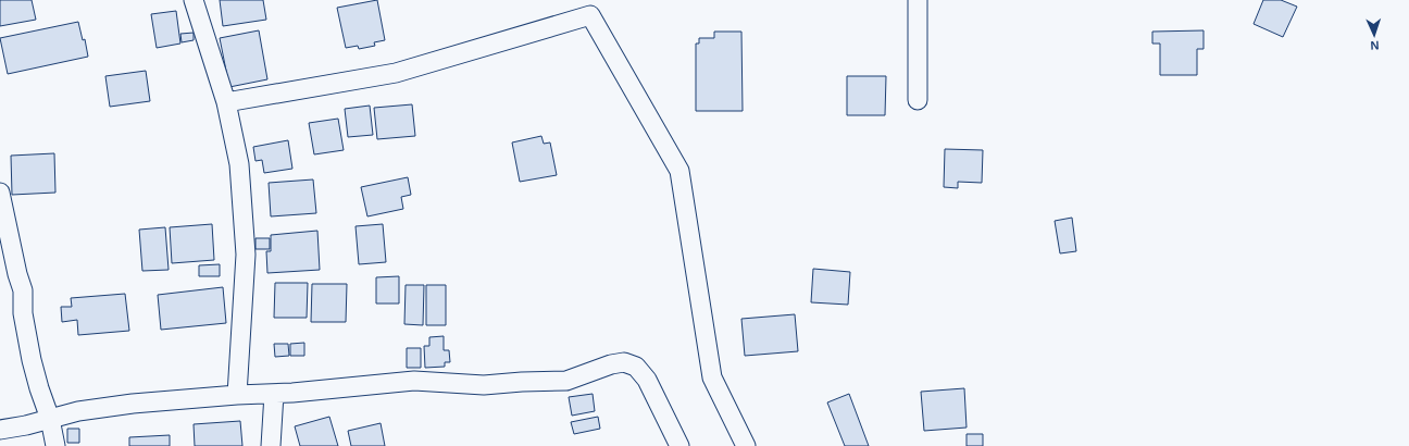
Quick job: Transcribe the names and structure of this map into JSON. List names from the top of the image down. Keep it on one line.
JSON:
{"north":"bottom"}
